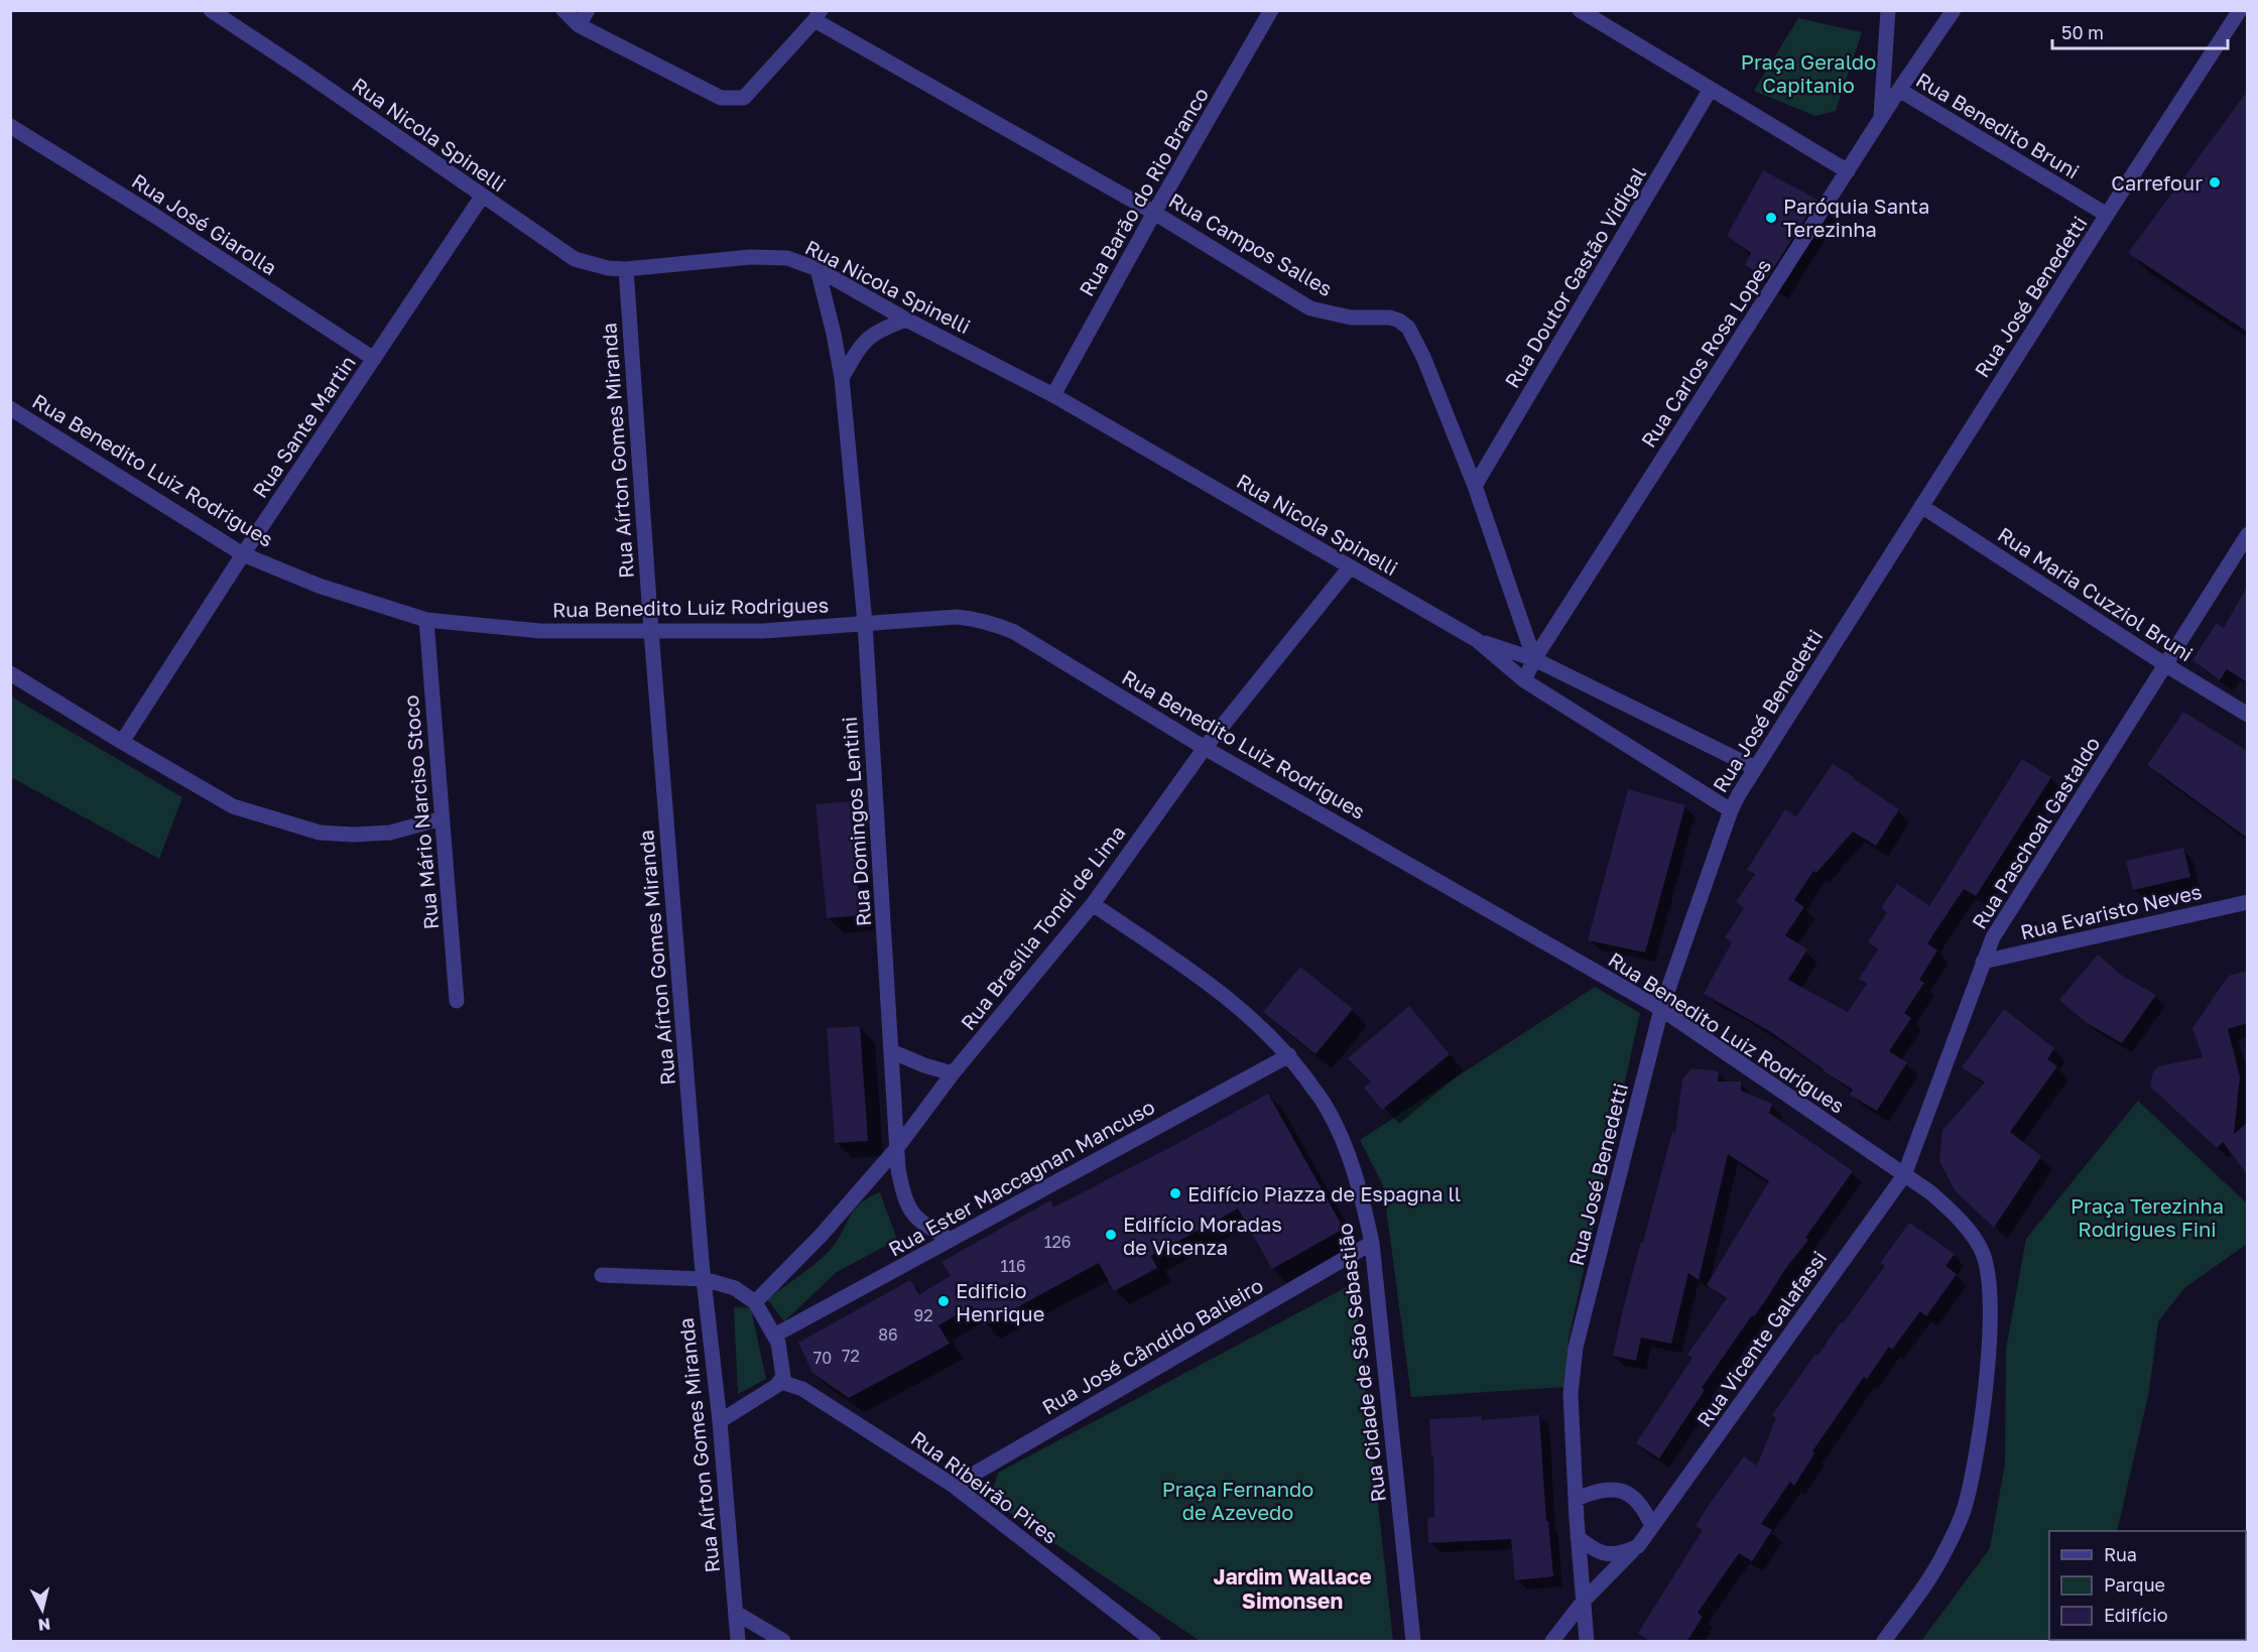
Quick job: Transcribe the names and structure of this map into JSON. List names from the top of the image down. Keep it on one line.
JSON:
{"streets":{"street":["Rua Benedito Bruni","Rua Nicola Spinelli","Rua Barão do Rio Branco","Rua José Giarolla","Rua Campos Salles","Rua Doutor Gastão Vidigal","Rua José Benedetti","Rua Carlos Rosa Lopes","Rua Sante Martin","Rua Aírton Gomes Miranda","Rua Benedito Luiz Rodrigues","Rua Maria Cuzziol Bruni","Rua Mário Narciso Stoco","Rua Domingos Lentini","Rua Paschoal Gastaldo","Rua Evaristo Neves","Rua Brasília Tondi de Lima","Rua Ester Maccagnan Mancuso","Rua Vicente Galafassi","Rua José Cândido Balieiro","Rua Cidade de São Sebastião","Rua Ribeirão Pires"]},"crossings":[["Rua Benedito Bruni","Rua José Benedetti"],["Rua Benedito Bruni","Rua Carlos Rosa Lopes"],["Rua Nicola Spinelli","Rua Barão do Rio Branco"],["Rua Nicola Spinelli","Rua Campos Salles"],["Rua Nicola Spinelli","Rua José Benedetti"],["Rua Nicola Spinelli","Rua Carlos Rosa Lopes"],["Rua Nicola Spinelli","Rua Sante Martin"],["Rua Nicola Spinelli","Rua Aírton Gomes Miranda"],["Rua Nicola Spinelli","Rua Domingos Lentini"],["Rua Nicola Spinelli","Rua Brasília Tondi de Lima"],["Rua Barão do Rio Branco","Rua Campos Salles"],["Rua José Giarolla","Rua Sante Martin"],["Rua Campos Salles","Rua Doutor Gastão Vidigal"],["Rua Campos Salles","Rua Carlos Rosa Lopes"],["Rua José Benedetti","Rua Benedito Luiz Rodrigues"],["Rua José Benedetti","Rua Maria Cuzziol Bruni"],["Rua José Benedetti","Rua Vicente Galafassi"],["Rua Sante Martin","Rua Benedito Luiz Rodrigues"],["Rua Aírton Gomes Miranda","Rua Benedito Luiz Rodrigues"],["Rua Benedito Luiz Rodrigues","Rua Mário Narciso Stoco"],["Rua Benedito Luiz Rodrigues","Rua Domingos Lentini"],["Rua Benedito Luiz Rodrigues","Rua Paschoal Gastaldo"],["Rua Benedito Luiz Rodrigues","Rua Brasília Tondi de Lima"],["Rua Benedito Luiz Rodrigues","Rua Vicente Galafassi"],["Rua Maria Cuzziol Bruni","Rua Paschoal Gastaldo"],["Rua Domingos Lentini","Rua Brasília Tondi de Lima"],["Rua Domingos Lentini","Rua Ester Maccagnan Mancuso"],["Rua Paschoal Gastaldo","Rua Evaristo Neves"],["Rua Paschoal Gastaldo","Rua Vicente Galafassi"],["Rua Brasília Tondi de Lima","Rua Cidade de São Sebastião"],["Rua Ester Maccagnan Mancuso","Rua Cidade de São Sebastião"],["Rua José Cândido Balieiro","Rua Cidade de São Sebastião"],["Rua José Cândido Balieiro","Rua Ribeirão Pires"]],"districts":["Jardim Wallace Simonsen"],"parks":["Praça Geraldo Capitanio","Praça Terezinha Rodrigues Fini","Praça Fernando de Azevedo"],"places":["Carrefour","Paróquia Santa Terezinha","Edifício Piazza de Espagna ll","Edifício Moradas de Vicenza","Edificio Henrique"],"house_numbers":["126","116","92","86","72","70"],"legend":["Rua","Parque","Edifício"],"scale_bar":"50 m","north":"bottom"}
